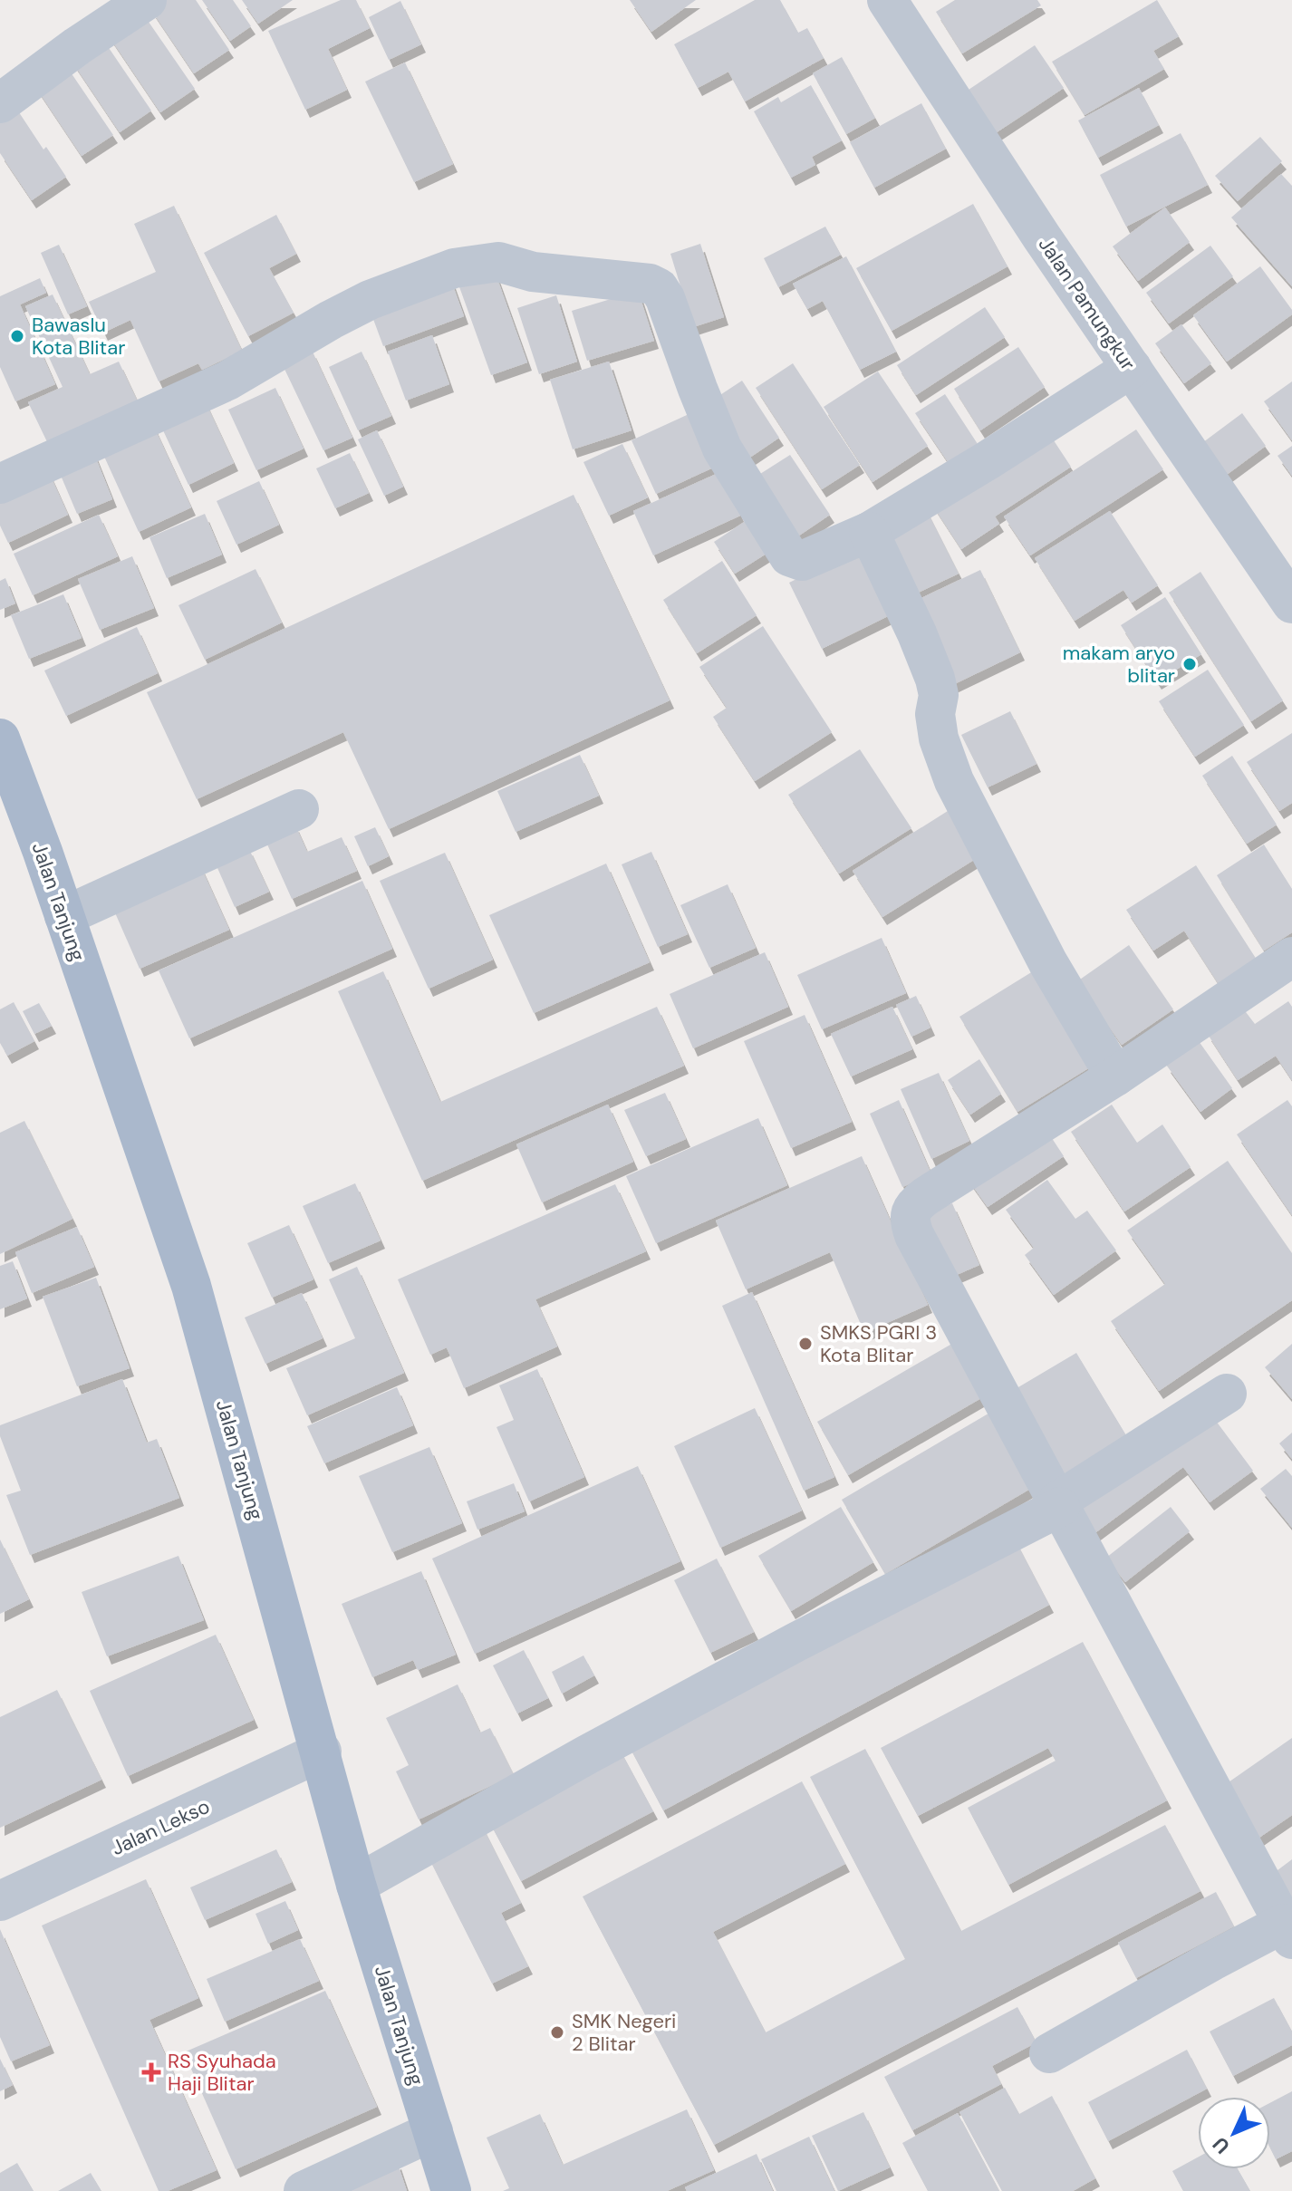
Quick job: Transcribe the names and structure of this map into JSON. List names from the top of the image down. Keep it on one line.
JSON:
{"streets":{"main road":["Jalan Tanjung"],"street":["Jalan Pamungkur","Jalan Lekso"]},"crossings":[["Jalan Tanjung","Jalan Lekso"]],"places":{"other":["Bawaslu Kota Blitar","makam aryo blitar","SMKS PGRI 3 Kota Blitar","SMK Negeri 2 Blitar"],"health":["RS Syuhada Haji Blitar"]},"north":"bottom left"}
